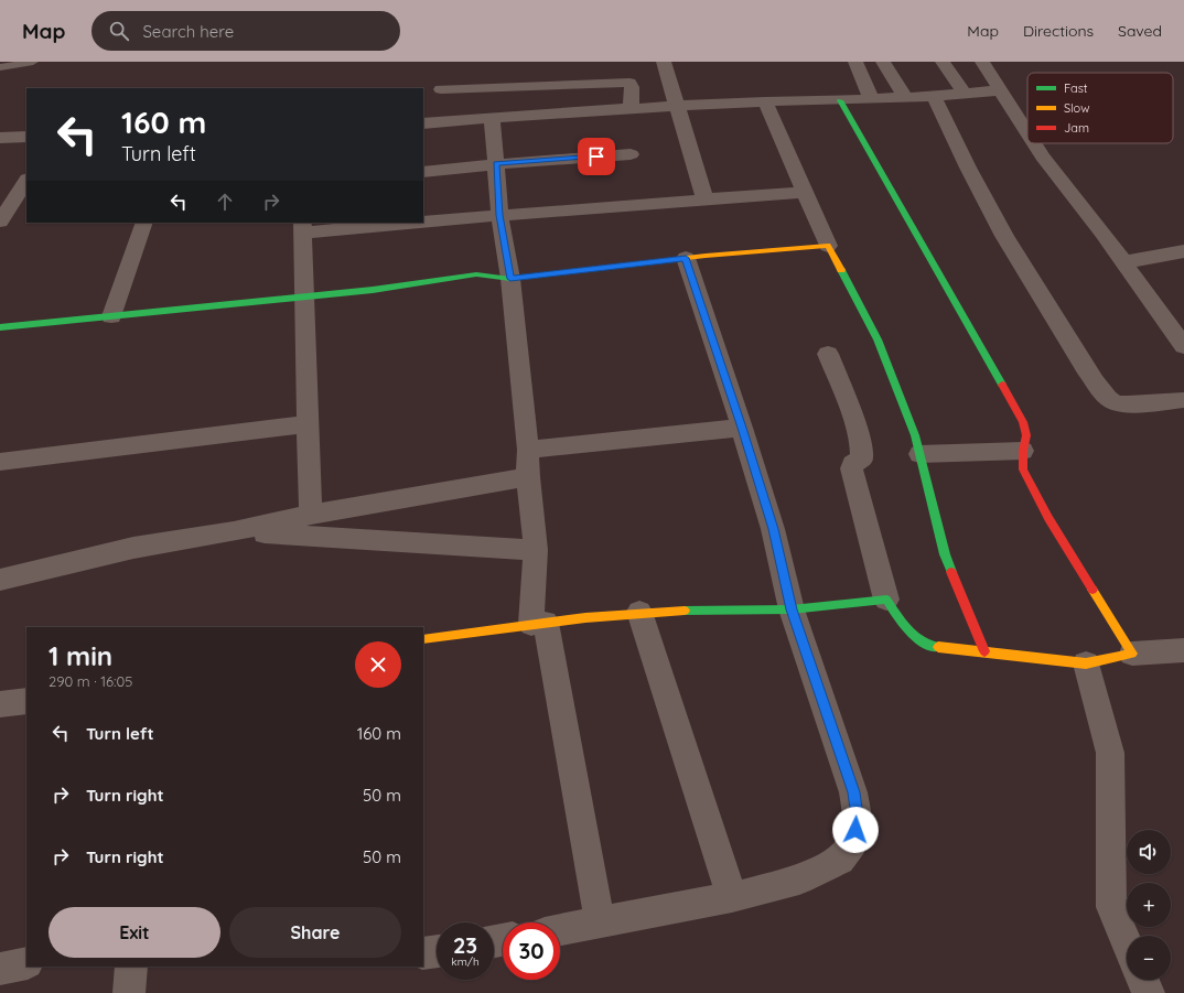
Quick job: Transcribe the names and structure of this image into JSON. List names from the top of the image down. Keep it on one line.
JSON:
{"legend":["Fast","Slow","Jam"],"page":{"header":"Map","search":"Search here","nav":["Map","Directions","Saved"],"turn":["160 m","Turn left"],"heading":["1 min","290 m · 16:05"],"list":[{"name":"Turn left","value":"160 m"},{"name":"Turn right","value":"50 m"},{"name":"Turn right","value":"50 m"}],"map_buttons":["+","−"],"buttons":["Exit","Share"],"speed":"23 km/h","limit":"30"}}
